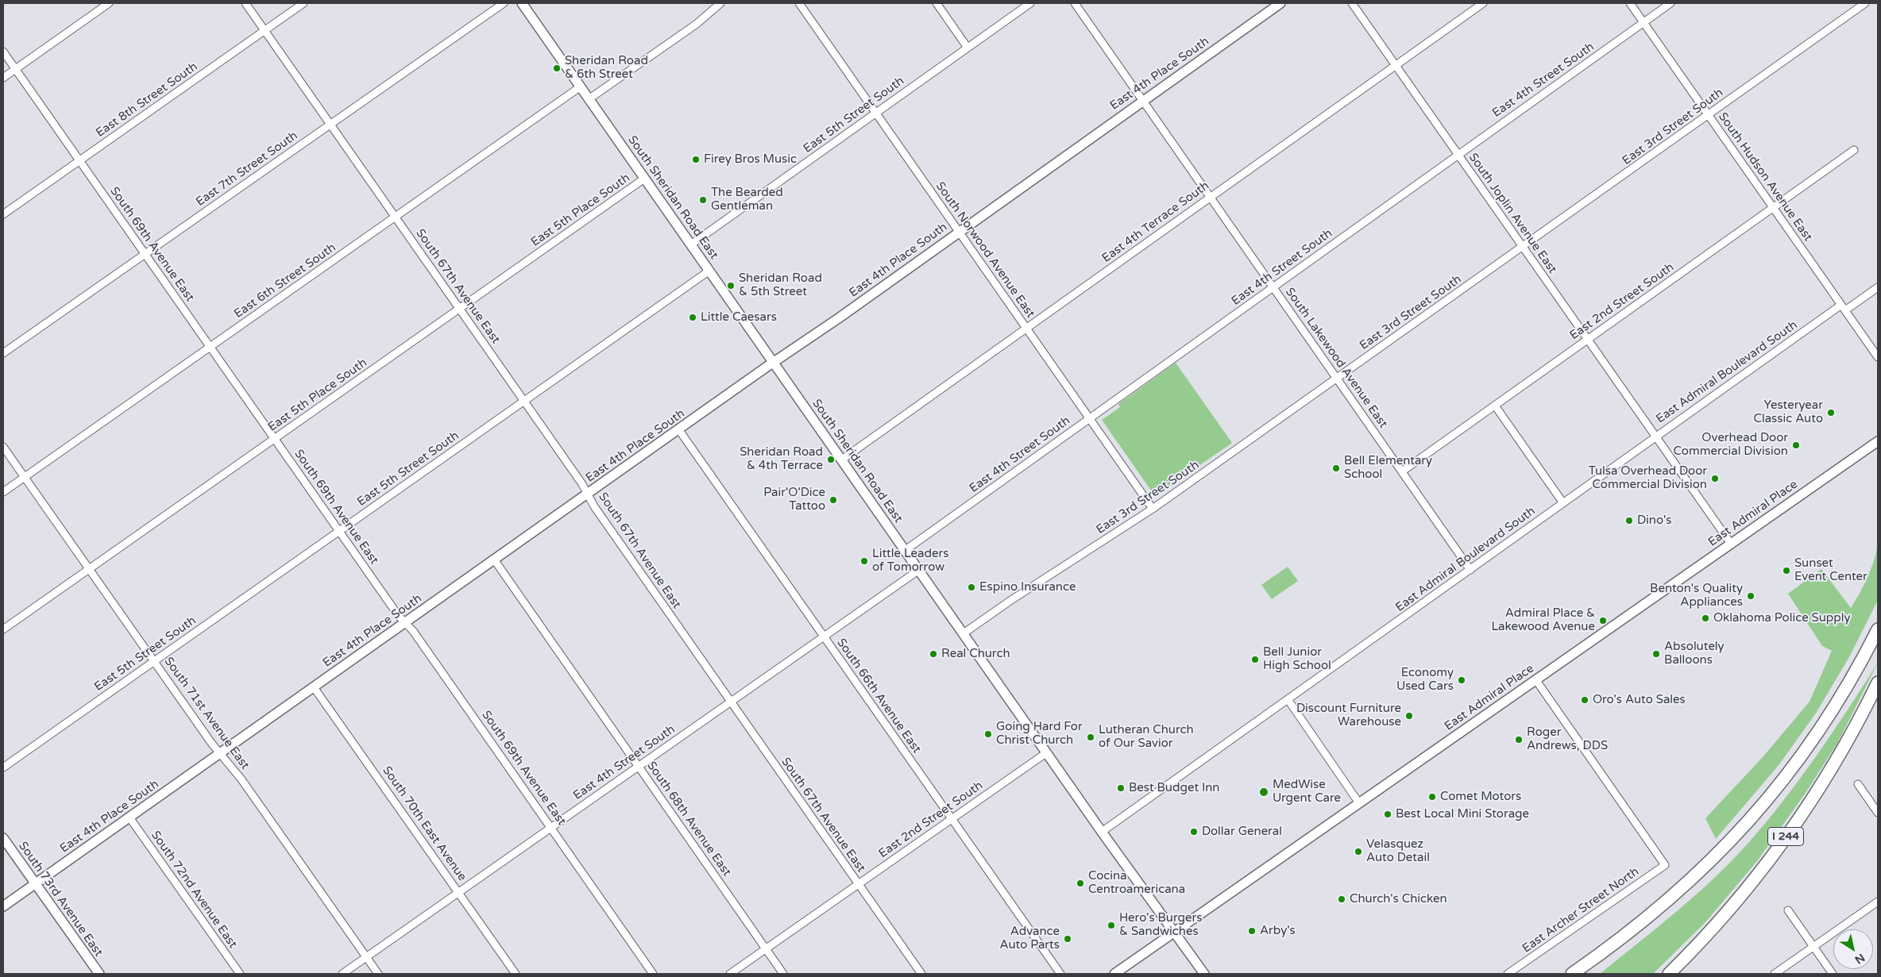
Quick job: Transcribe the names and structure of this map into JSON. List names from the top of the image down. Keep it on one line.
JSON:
{"streets":{"highway":["I 244"],"main road":["East 4th Place South","South Sheridan Road East","East Admiral Place","South 73rd Avenue East"],"street":["East 4th Street South","East 8th Street South","East 5th Street South","East 3rd Street South","East 7th Street South","South Hudson Avenue East","East 5th Place South","South Joplin Avenue East","East 4th Terrace South","South 69th Avenue East","South Norwood Avenue East","East 6th Street South","South 67th Avenue East","East 2nd Street South","South Lakewood Avenue East","East Admiral Boulevard South","South 66th Avenue East","South 71st Avenue East","South 68th Avenue East","South 70th East Avenue","South 72nd Avenue East","East Archer Street North"]},"crossings":[["East 4th Place South","South Sheridan Road East"],["East 4th Place South","South 69th Avenue East"],["East 4th Place South","South Norwood Avenue East"],["East 4th Place South","South 67th Avenue East"],["East 4th Place South","South Lakewood Avenue East"],["East 4th Place South","South 66th Avenue East"],["East 4th Place South","South 71st Avenue East"],["East 4th Place South","South 68th Avenue East"],["East 4th Place South","South 70th East Avenue"],["East 4th Place South","South 72nd Avenue East"],["East 4th Place South","South 73rd Avenue East"],["East 4th Street South","South Hudson Avenue East"],["East 4th Street South","South Sheridan Road East"],["East 4th Street South","South Joplin Avenue East"],["East 4th Street South","South 69th Avenue East"],["East 4th Street South","South Norwood Avenue East"],["East 4th Street South","South 67th Avenue East"],["East 4th Street South","South Lakewood Avenue East"],["East 4th Street South","South 66th Avenue East"],["East 4th Street South","South 71st Avenue East"],["East 4th Street South","South 68th Avenue East"],["East 4th Street South","South 70th East Avenue"],["East 8th Street South","South 69th Avenue East"],["East 8th Street South","South 67th Avenue East"],["East 5th Street South","South Sheridan Road East"],["East 5th Street South","South 69th Avenue East"],["East 5th Street South","South Norwood Avenue East"],["East 5th Street South","South 67th Avenue East"],["East 5th Street South","South 71st Avenue East"],["East 3rd Street South","South Hudson Avenue East"],["East 3rd Street South","South Sheridan Road East"],["East 3rd Street South","South Joplin Avenue East"],["East 3rd Street South","South Norwood Avenue East"],["East 3rd Street South","South Lakewood Avenue East"],["East 7th Street South","South 69th Avenue East"],["East 7th Street South","South 67th Avenue East"],["South Hudson Avenue East","East 2nd Street South"],["South Hudson Avenue East","East Admiral Boulevard South"],["South Sheridan Road East","East 5th Place South"],["South Sheridan Road East","East 4th Terrace South"],["South Sheridan Road East","East 6th Street South"],["South Sheridan Road East","East 2nd Street South"],["South Sheridan Road East","East Admiral Boulevard South"],["South Sheridan Road East","East Admiral Place"],["East 5th Place South","South 69th Avenue East"],["East 5th Place South","South 67th Avenue East"],["East 5th Place South","South 71st Avenue East"],["South Joplin Avenue East","East 4th Terrace South"],["South Joplin Avenue East","East 2nd Street South"],["South Joplin Avenue East","East Admiral Boulevard South"],["South Joplin Avenue East","East Admiral Place"],["East 4th Terrace South","South Norwood Avenue East"],["East 4th Terrace South","South Lakewood Avenue East"],["South 69th Avenue East","East 6th Street South"],["East 6th Street South","South 67th Avenue East"],["East 6th Street South","South 71st Avenue East"],["South 67th Avenue East","East 2nd Street South"],["East 2nd Street South","South Lakewood Avenue East"],["East 2nd Street South","South 66th Avenue East"],["East 2nd Street South","South 68th Avenue East"],["South Lakewood Avenue East","East Admiral Boulevard South"],["East Admiral Place","East Archer Street North"]],"places":["Sheridan Road & 6th Street","Firey Bros Music","The Bearded Gentleman","Sheridan Road & 5th Street","Little Caesars","Yesteryear Classic Auto","Overhead Door Commercial Division","Sheridan Road & 4th Terrace","Bell Elementary School","Tulsa Overhead Door Commercial Division","Pair'O'Dice Tattoo","Dino's","Little Leaders of Tomorrow","Sunset Event Center","Espino Insurance","Benton's Quality Appliances","Oklahoma Police Supply","Admiral Place & Lakewood Avenue","Real Church","Absolutely Balloons","Bell Junior High School","Economy Used Cars","Oro's Auto Sales","Discount Furniture Warehouse","Going Hard For Christ Church","Lutheran Church of Our Savior","Roger Andrews, DDS","Best Budget Inn","MedWise Urgent Care","Comet Motors","Best Local Mini Storage","Dollar General","Velasquez Auto Detail","Cocina Centroamericana","Church's Chicken","Hero's Burgers & Sandwiches","Arby's","Advance Auto Parts"],"north":"bottom right"}
